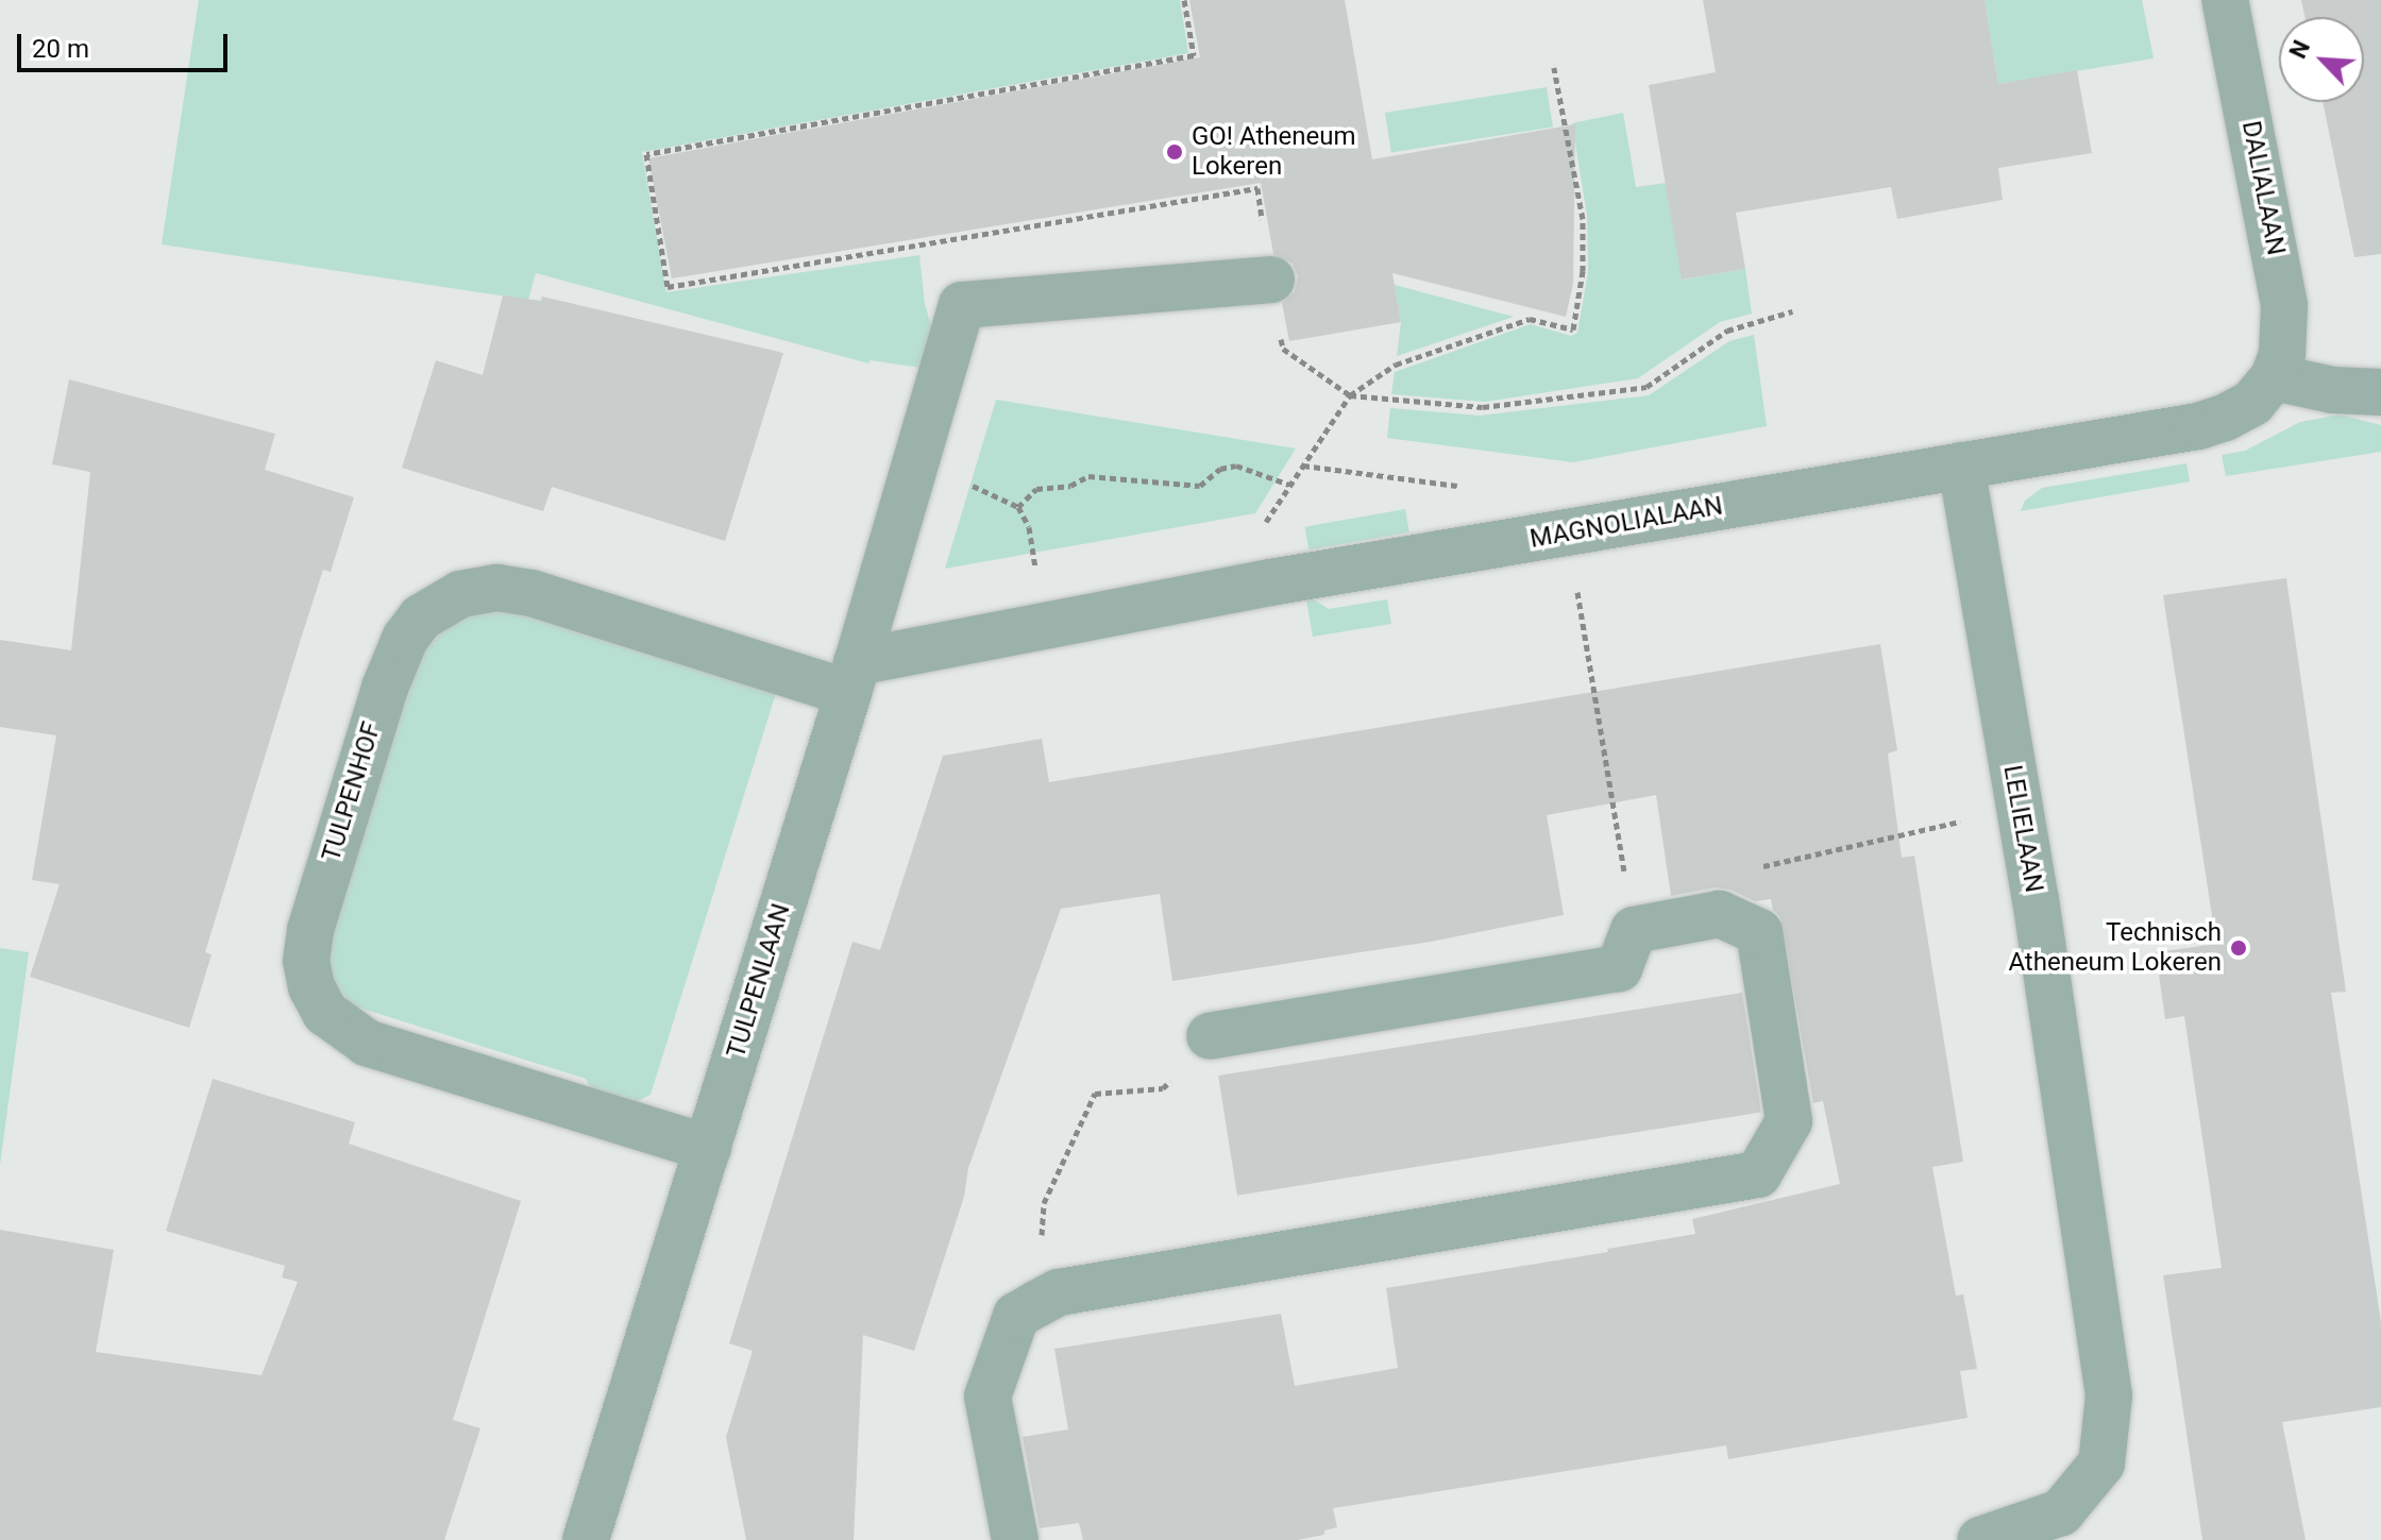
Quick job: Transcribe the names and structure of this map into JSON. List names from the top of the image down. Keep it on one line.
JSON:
{"streets":{"street":["DALIALAAN","MAGNOLIALAAN","TULPENHOF","LELIELAAN","TULPENLAAN"]},"crossings":[["DALIALAAN","MAGNOLIALAAN"],["MAGNOLIALAAN","TULPENHOF"],["MAGNOLIALAAN","LELIELAAN"],["MAGNOLIALAAN","TULPENLAAN"],["TULPENHOF","TULPENLAAN"]],"places":["GO! Atheneum Lokeren","Technisch Atheneum Lokeren"],"scale_bar":"20 m","north":"top left"}
